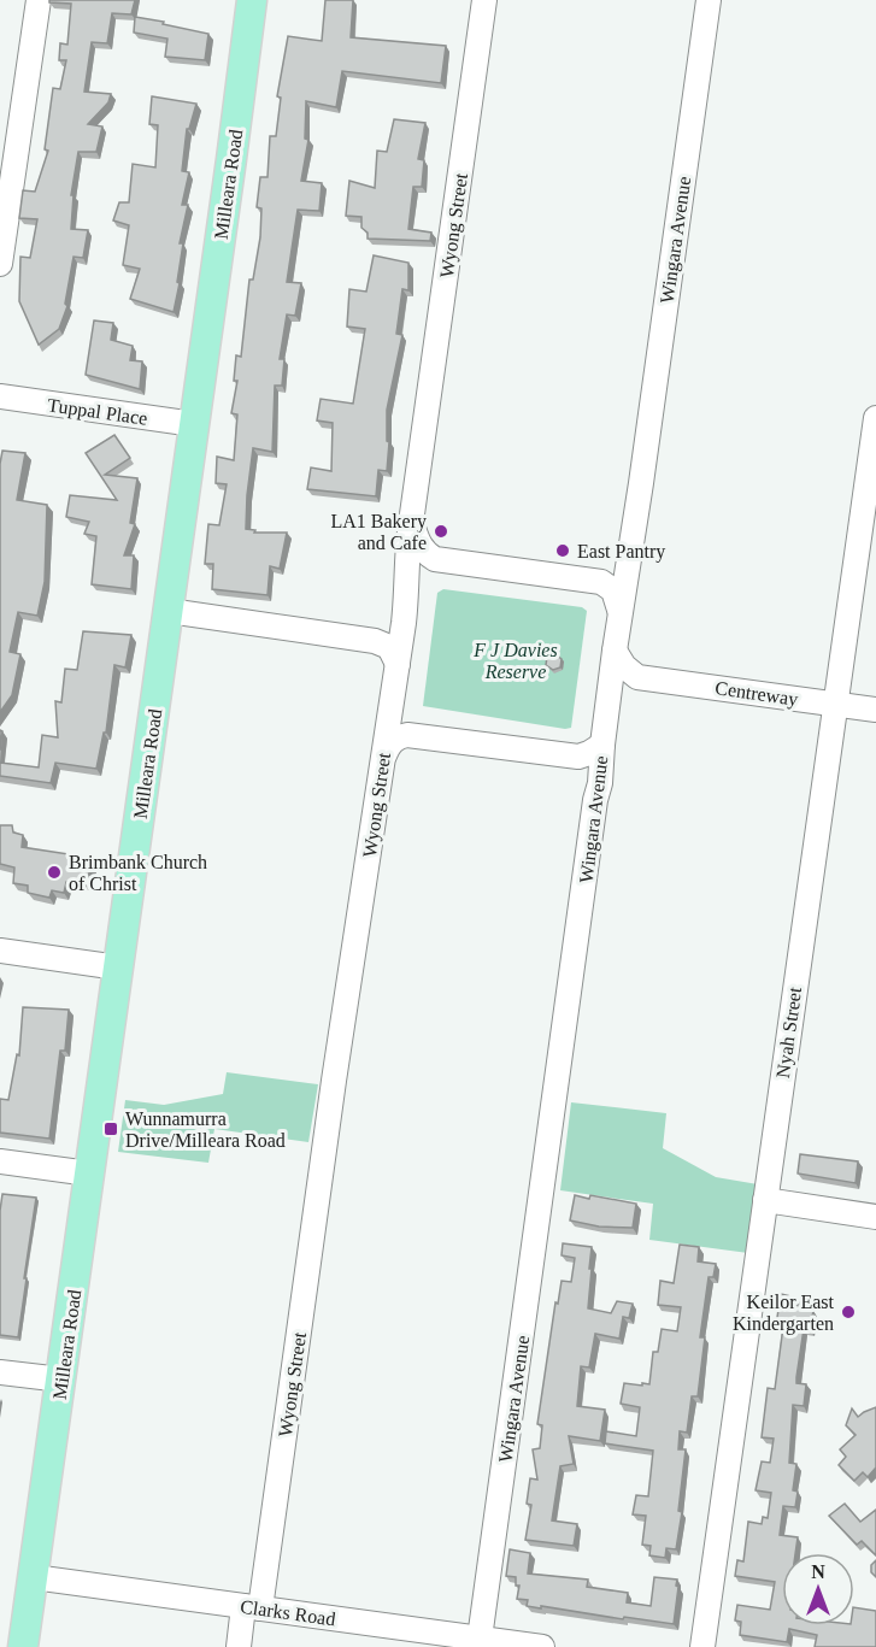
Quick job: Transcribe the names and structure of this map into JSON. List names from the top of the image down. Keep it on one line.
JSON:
{"streets":{"main road":["Milleara Road"],"street":["Wyong Street","Wingara Avenue","Tuppal Place","Centreway","Nyah Street","Clarks Road"]},"crossings":[["Milleara Road","Tuppal Place"],["Milleara Road","Clarks Road"],["Wyong Street","Wingara Avenue"],["Wyong Street","Clarks Road"],["Wingara Avenue","Clarks Road"],["Centreway","Nyah Street"]],"parks":["F J Davies Reserve"],"places":{"other":["LA1 Bakery and Cafe","East Pantry","Brimbank Church of Christ","Keilor East Kindergarten"],"transit":["Wunnamurra Drive/Milleara Road"]},"north":"top"}
